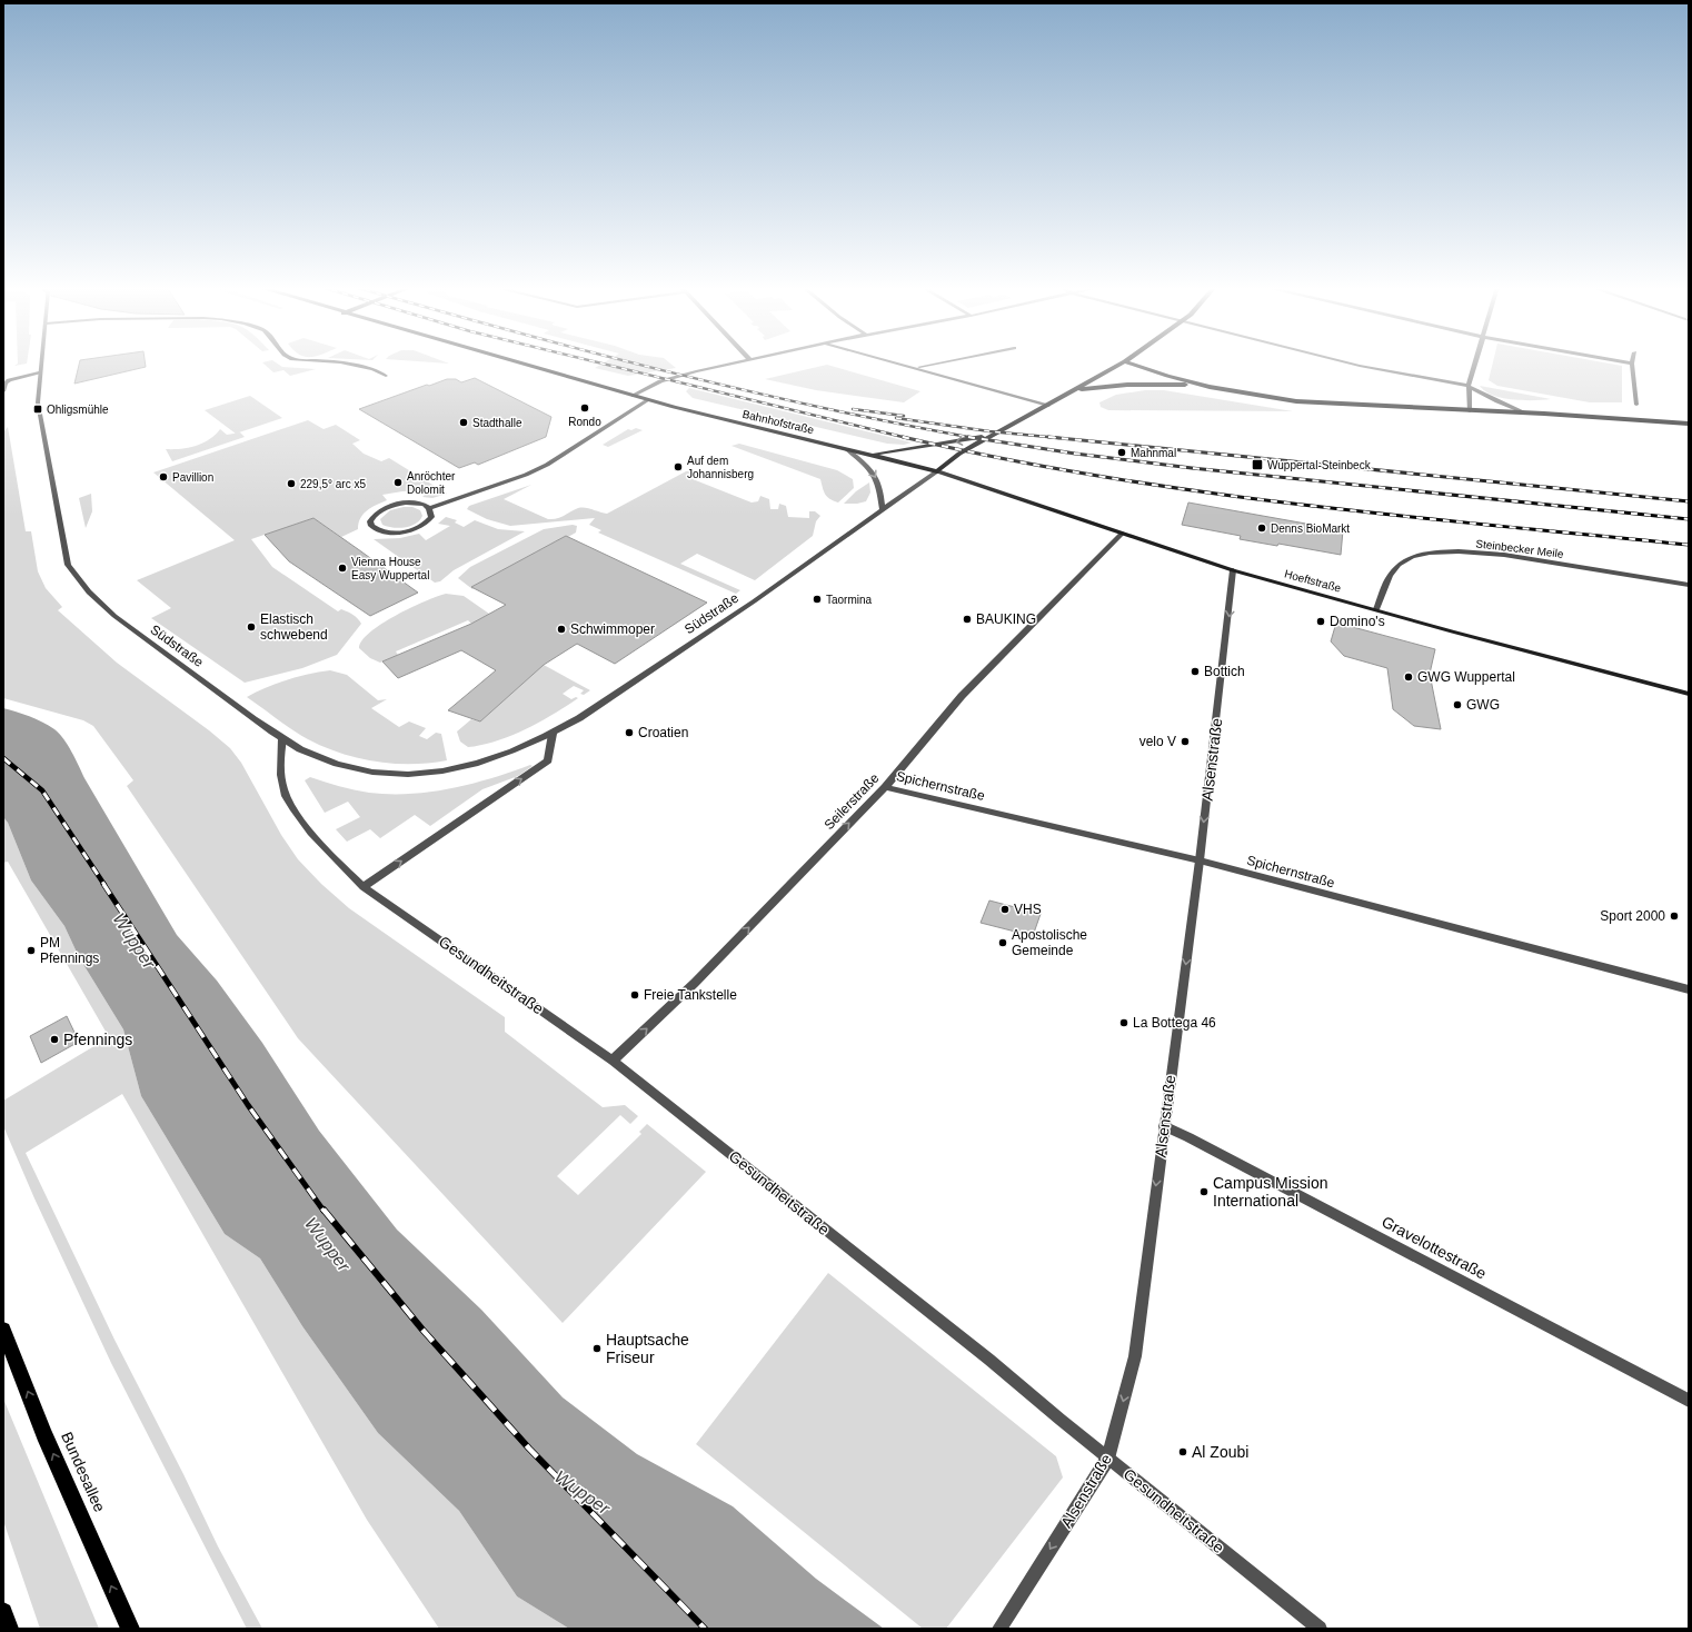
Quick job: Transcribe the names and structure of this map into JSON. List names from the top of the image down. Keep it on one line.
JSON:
{"streets":{"main road":["Bahnhofstraße","Hoeftstraße","Südstraße","Bundesallee"],"street":["Steinbecker Meile","Alsenstraße","Spichernstraße","Seilerstraße","Gesundheitstraße","Gravelottestraße"]},"crossings":[["Bahnhofstraße","Hoeftstraße"],["Bahnhofstraße","Südstraße"],["Steinbecker Meile","Hoeftstraße"],["Hoeftstraße","Südstraße"],["Hoeftstraße","Alsenstraße"],["Hoeftstraße","Seilerstraße"],["Südstraße","Gesundheitstraße"],["Alsenstraße","Spichernstraße"],["Alsenstraße","Gesundheitstraße"],["Alsenstraße","Gravelottestraße"],["Spichernstraße","Seilerstraße"],["Seilerstraße","Gesundheitstraße"]],"one_way":["Alsenstraße","Seilerstraße","Bundesallee"],"water":["Wupper"],"places":{"other":["Rondo","Stadthalle","Mahnmal","Auf dem Johannisberg","Pavillion","Anröchter Dolomit","229,5° arc x5","Denns BioMarkt","Vienna House Easy Wuppertal","Taormina","BAUKING","Domino's","Elastisch schwebend","Schwimmoper","Bottich","GWG Wuppertal","GWG","Croatien","velo V","VHS","Sport 2000","Apostolische Gemeinde","PM Pfennings","Freie Tankstelle","La Bottega 46","Pfennings","Campus Mission International","Hauptsache Friseur","Al Zoubi"],"transit":["Ohligsmühle","Wuppertal-Steinbeck"]}}
